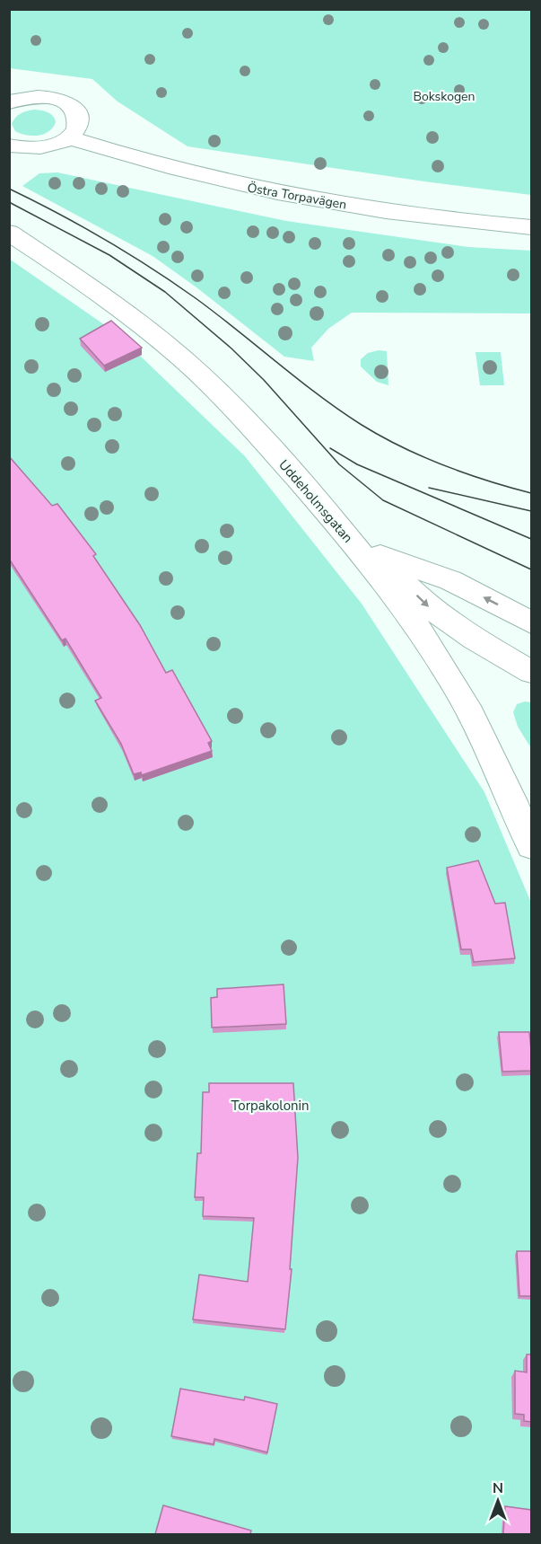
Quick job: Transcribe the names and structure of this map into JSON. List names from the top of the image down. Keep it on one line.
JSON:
{"streets":{"street":["Östra Torpavägen","Uddeholmsgatan"]},"parks":["Bokskogen","Torpakolonin"],"north":"top"}
